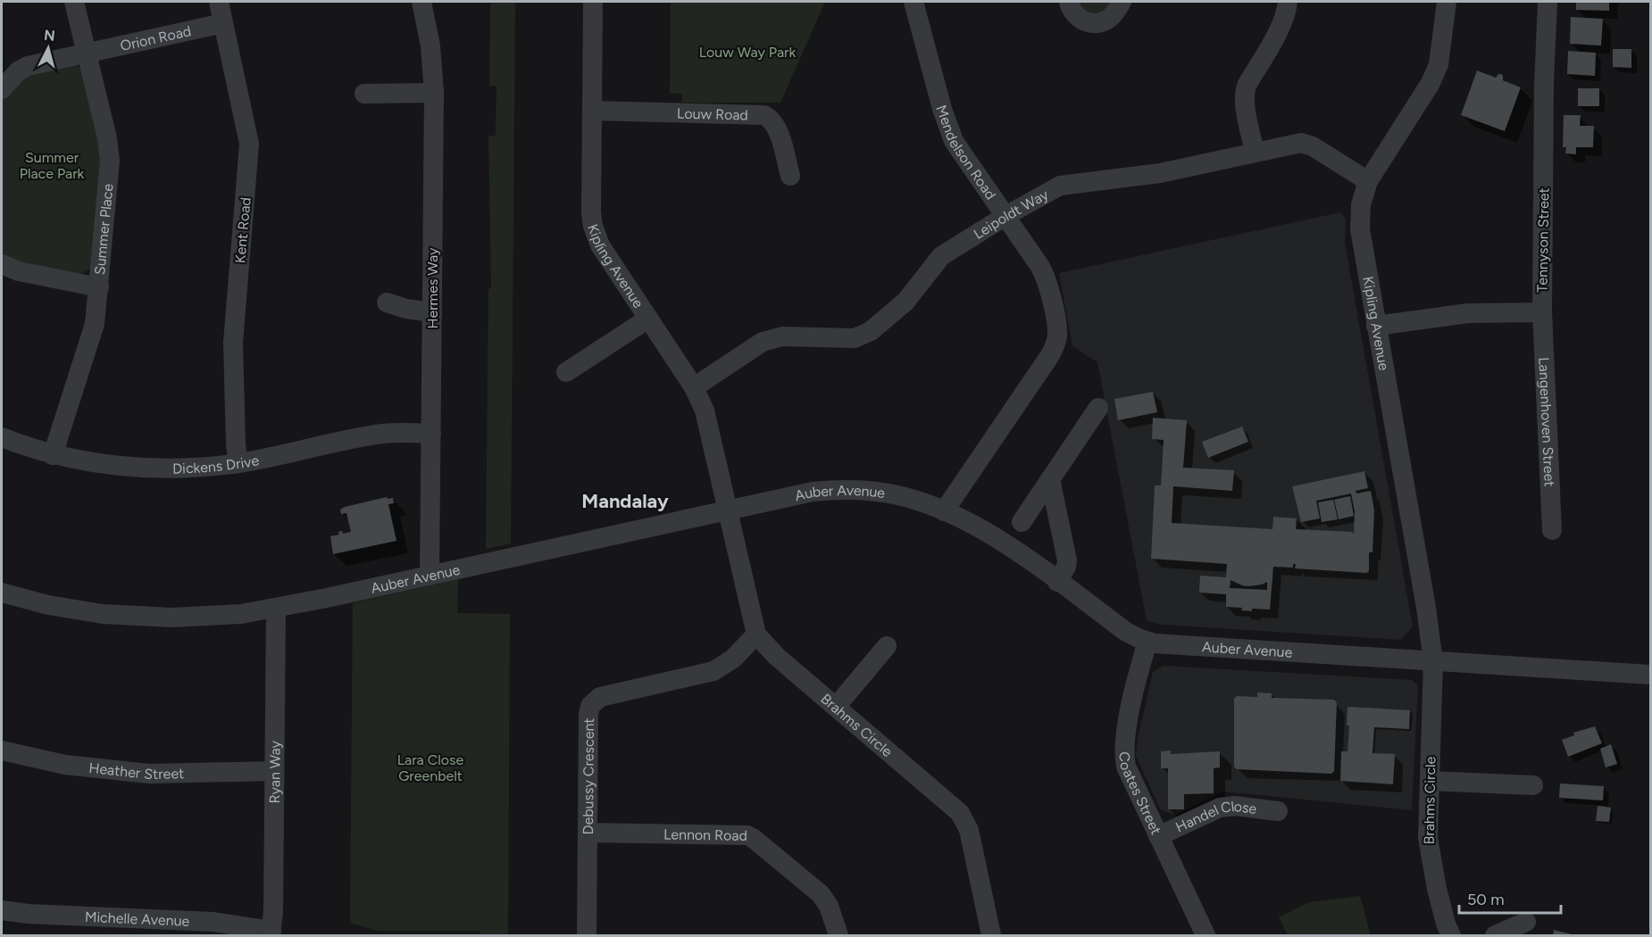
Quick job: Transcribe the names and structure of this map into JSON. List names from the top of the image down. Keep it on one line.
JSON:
{"streets":{"street":["Orion Road","Louw Road","Mendelson Road","Leipoldt Way","Summer Place","Kent Road","Tennyson Street","Kipling Avenue","Hermes Way","Langenhoven Street","Dickens Drive","Auber Avenue","Brahms Circle","Heather Street","Ryan Way","Debussy Crescent","Coates Street","Handel Close","Lennon Road","Michelle Avenue"]},"crossings":[["Orion Road","Summer Place"],["Orion Road","Kent Road"],["Louw Road","Kipling Avenue"],["Mendelson Road","Leipoldt Way"],["Mendelson Road","Auber Avenue"],["Leipoldt Way","Kipling Avenue"],["Summer Place","Dickens Drive"],["Kent Road","Dickens Drive"],["Tennyson Street","Kipling Avenue"],["Tennyson Street","Langenhoven Street"],["Kipling Avenue","Auber Avenue"],["Kipling Avenue","Brahms Circle"],["Hermes Way","Dickens Drive"],["Hermes Way","Auber Avenue"],["Auber Avenue","Brahms Circle"],["Auber Avenue","Ryan Way"],["Auber Avenue","Coates Street"],["Brahms Circle","Debussy Crescent"],["Heather Street","Ryan Way"],["Ryan Way","Michelle Avenue"],["Debussy Crescent","Lennon Road"],["Coates Street","Handel Close"]],"districts":["Mandalay"],"parks":["Louw Way Park","Summer Place Park","Lara Close Greenbelt"],"scale_bar":"50 m","north":"top"}
